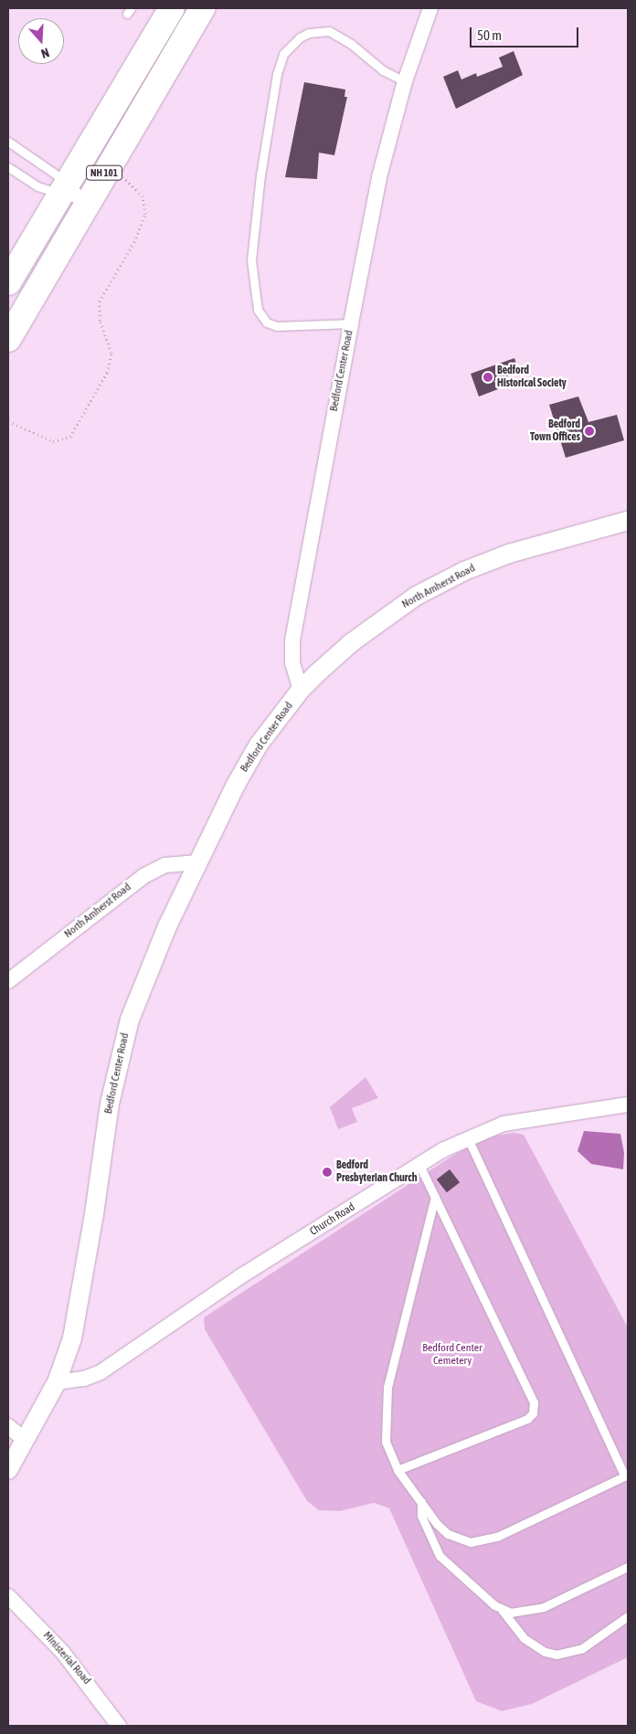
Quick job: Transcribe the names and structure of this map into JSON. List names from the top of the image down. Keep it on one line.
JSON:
{"streets":{"highway":["NH 101"],"street":["Bedford Center Road","North Amherst Road","Church Road","Ministerial Road"]},"crossings":[["Bedford Center Road","North Amherst Road"],["Bedford Center Road","Church Road"]],"parks":["Bedford Center Cemetery"],"places":["Bedford Historical Society","Bedford Town Offices","Bedford Presbyterian Church"],"scale_bar":"50 m","north":"bottom"}
